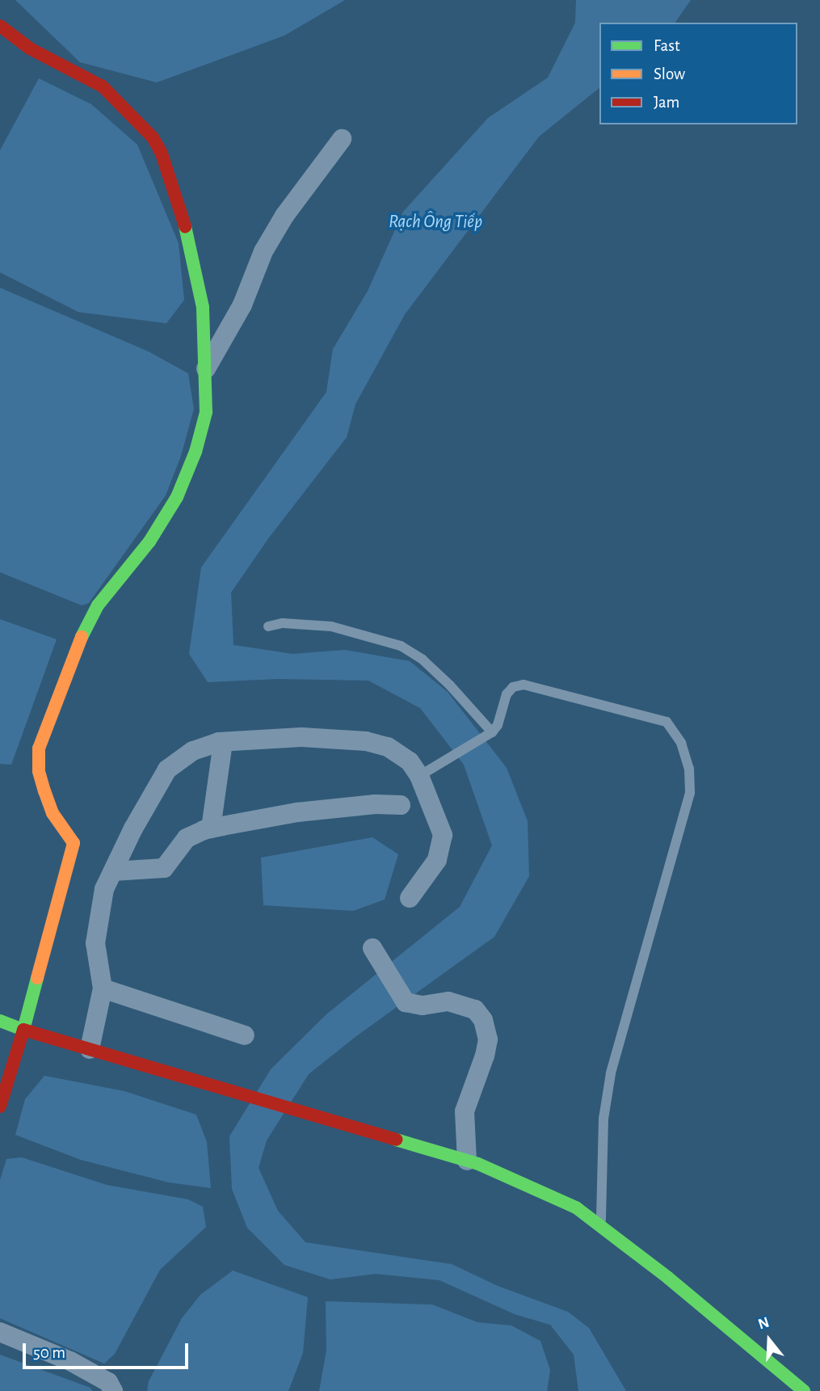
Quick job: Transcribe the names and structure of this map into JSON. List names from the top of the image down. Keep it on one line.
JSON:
{"water":["Rạch Ông Tiếp"],"legend":["Fast","Slow","Jam"],"scale_bar":"50 m","north":"top"}
